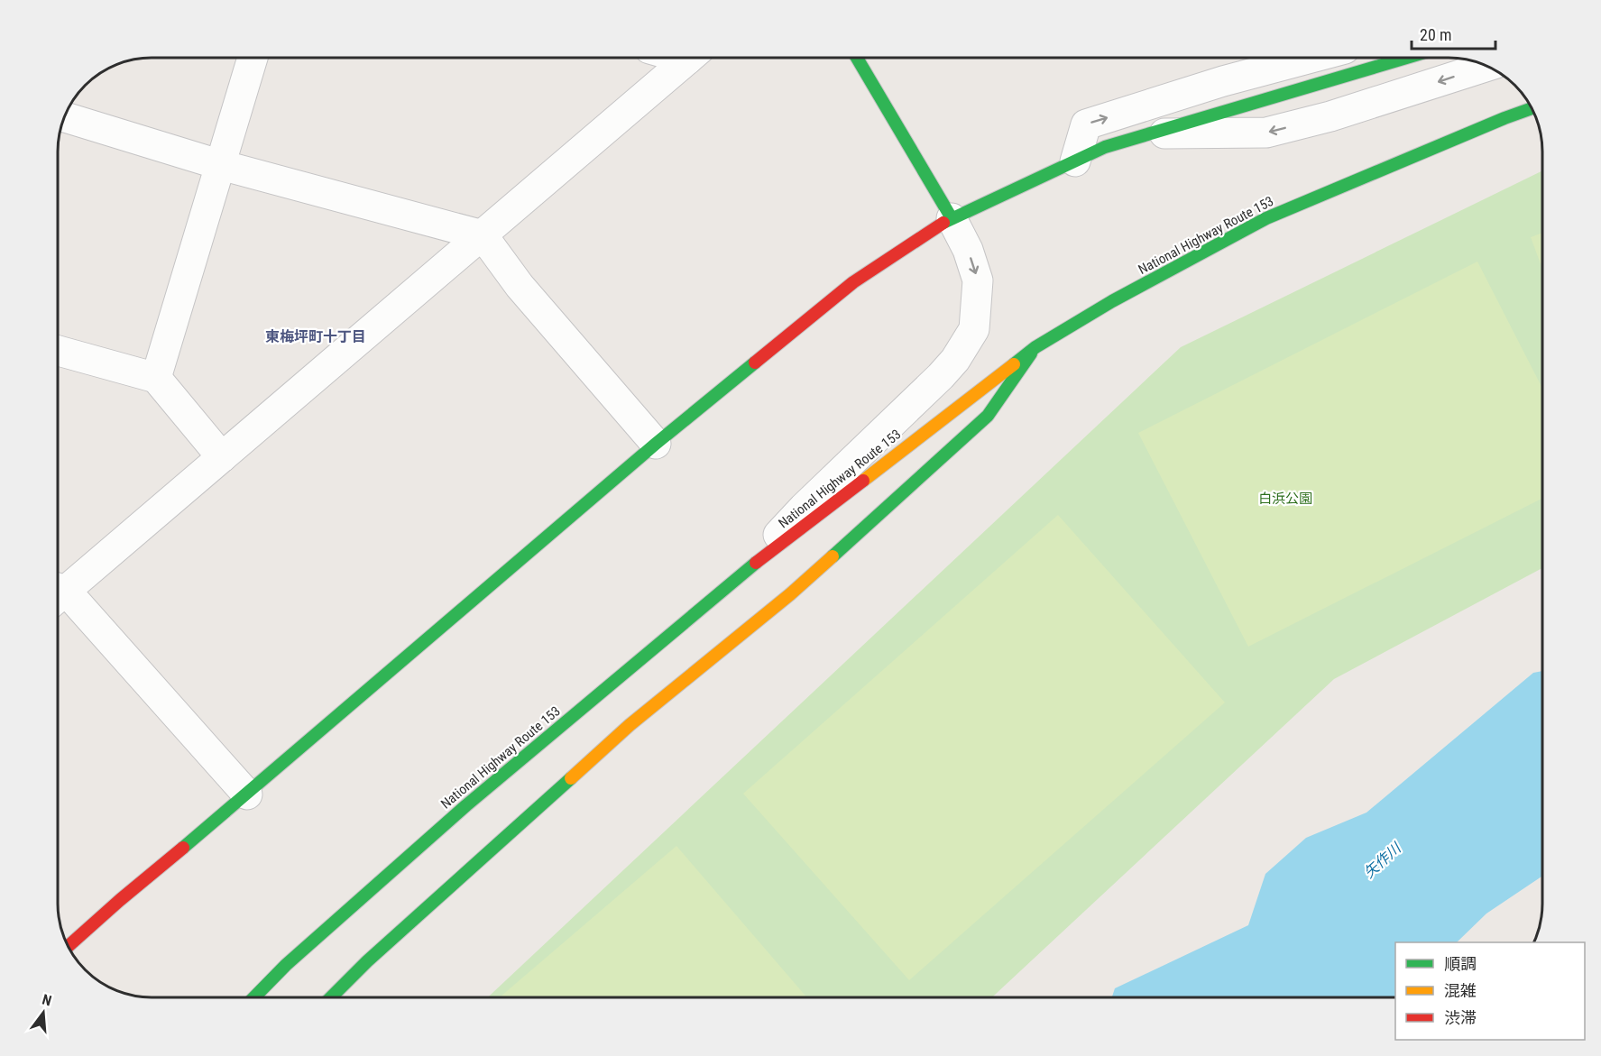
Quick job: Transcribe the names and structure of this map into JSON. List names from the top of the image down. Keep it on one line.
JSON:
{"streets":{"main road":["National Highway Route 153"]},"districts":["東梅坪町十丁目"],"water":["矢作川"],"parks":["白浜公園"],"legend":["順調","混雑","渋滞"],"scale_bar":"20 m","north":"top"}
